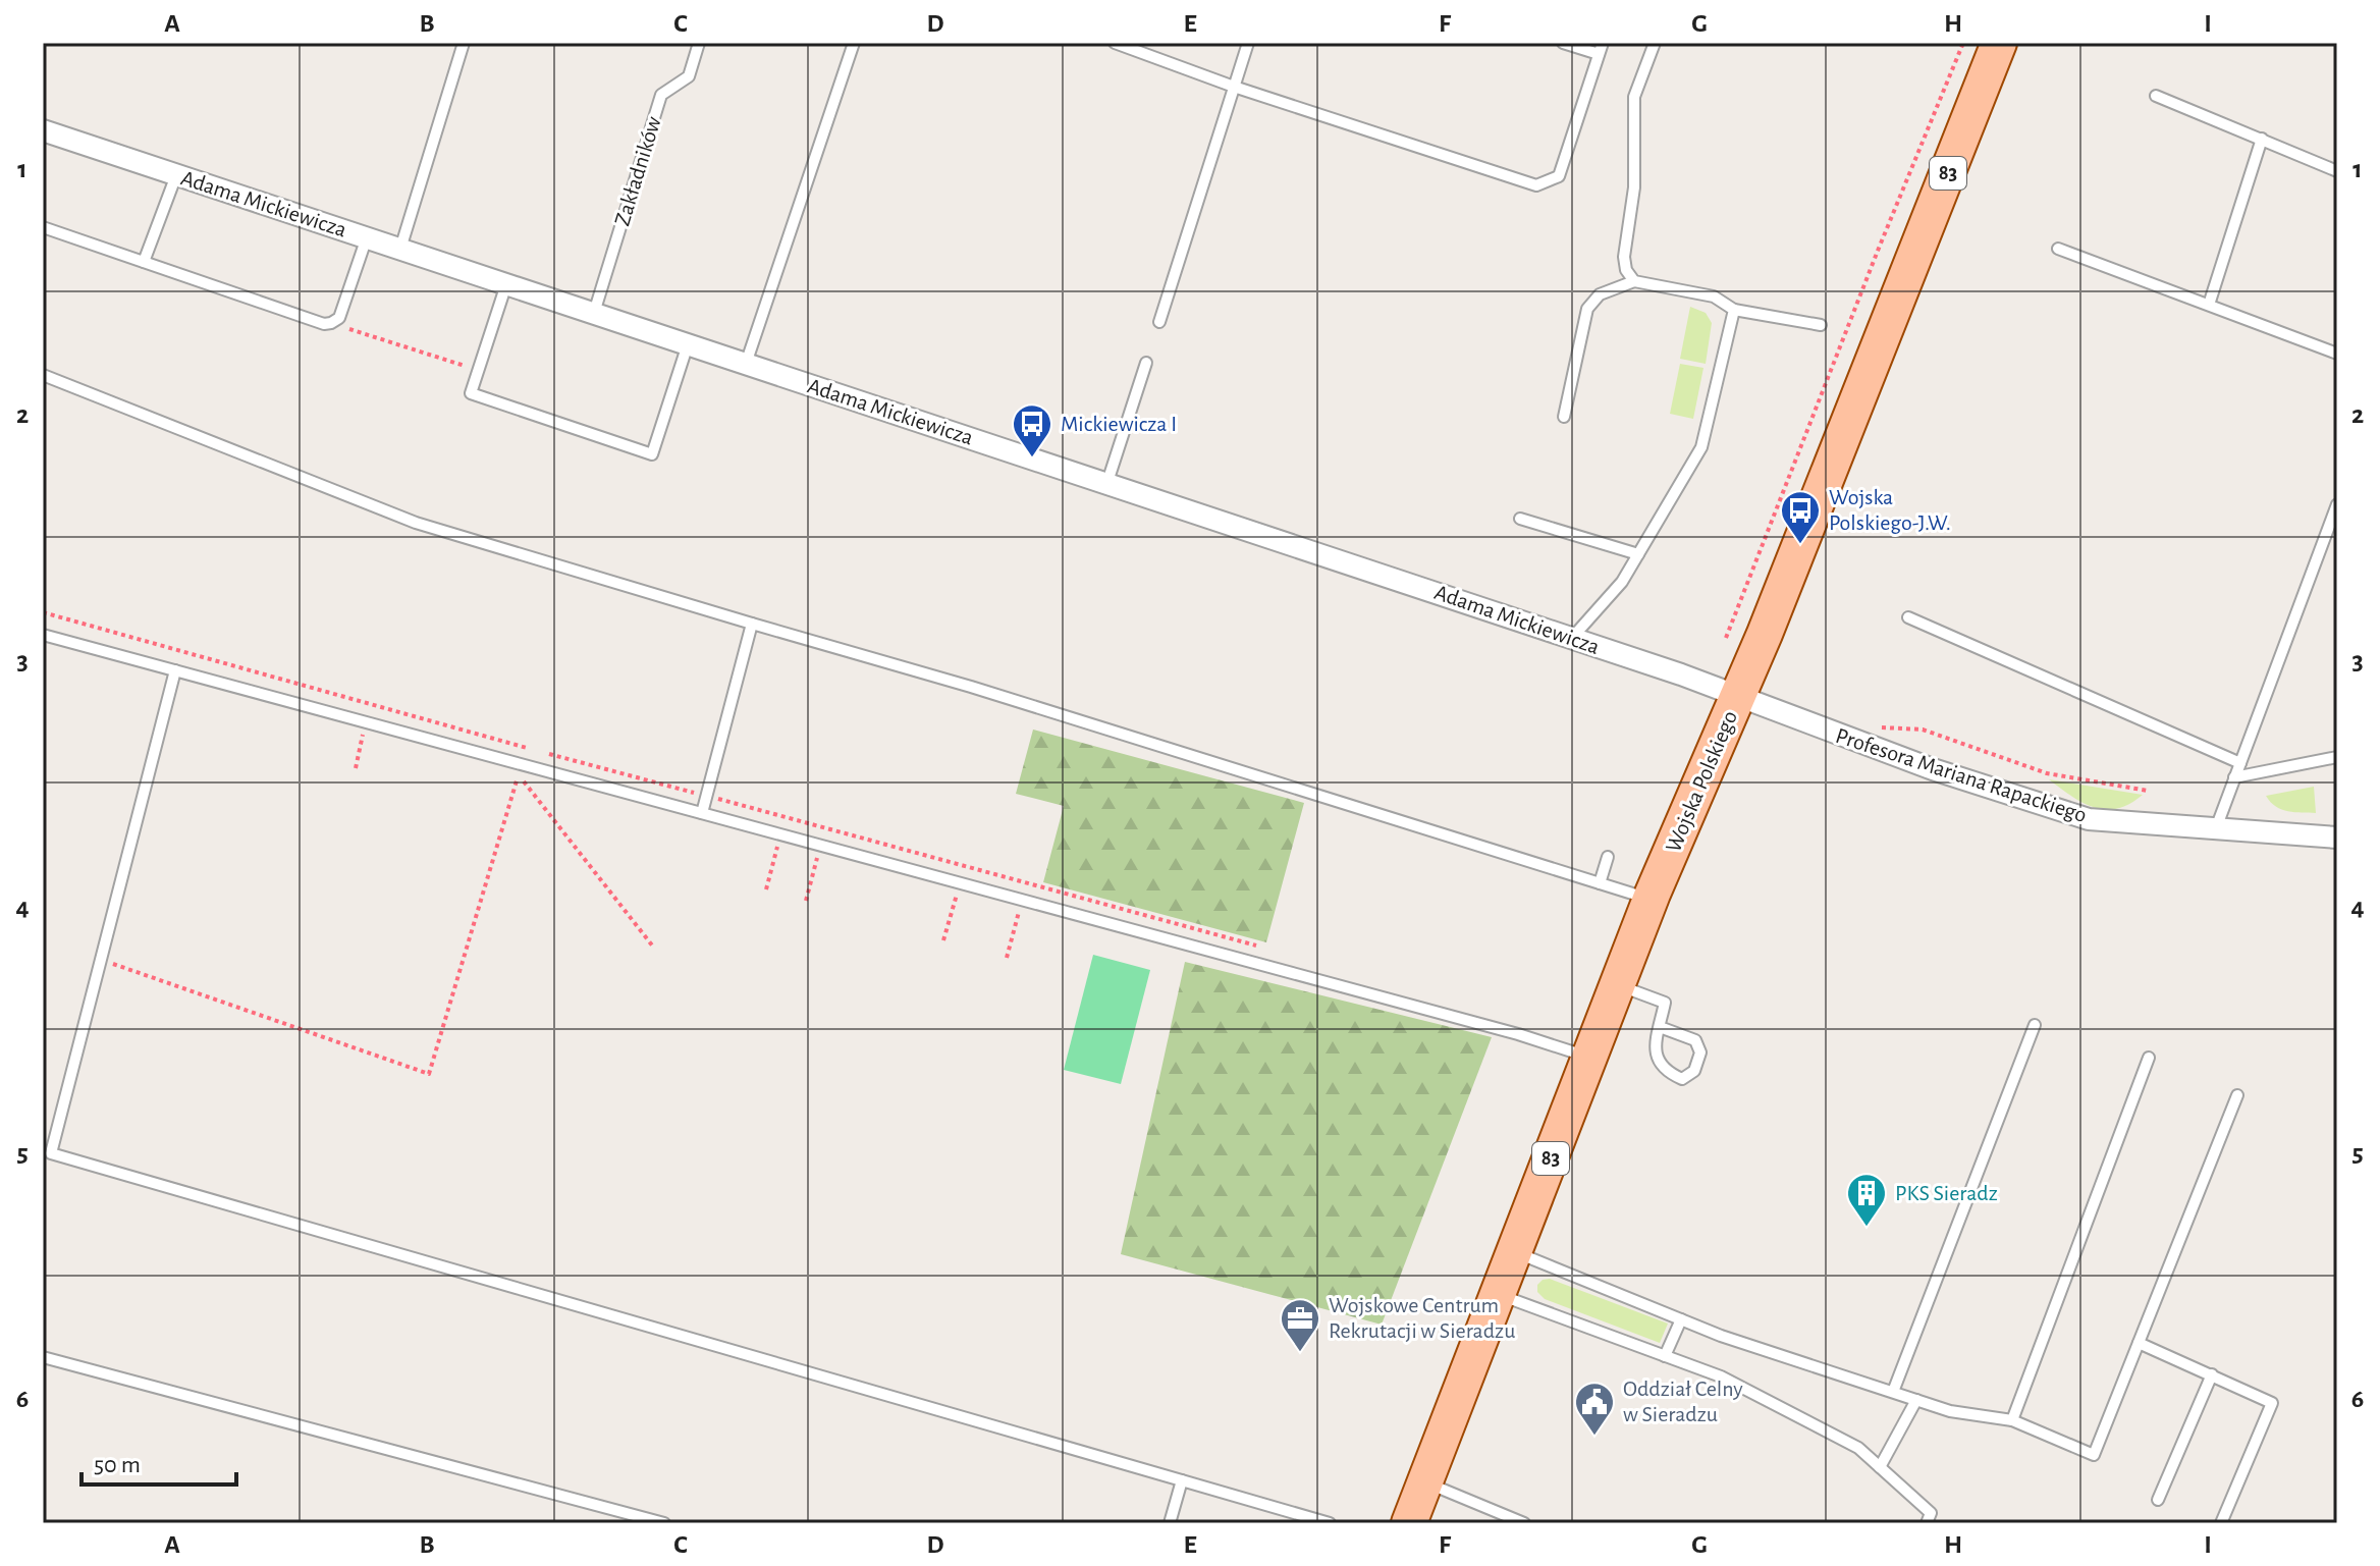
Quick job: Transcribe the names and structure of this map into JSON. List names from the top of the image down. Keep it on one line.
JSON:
{"streets":{"main road":["83","Wojska Polskiego"],"street":["Adama Mickiewicza","Profesora Mariana Rapackiego"],"lane":["Zakładników"]},"crossings":[["Zakładników","Adama Mickiewicza"],["Adama Mickiewicza","Profesora Mariana Rapackiego"],["Adama Mickiewicza","Wojska Polskiego"],["Profesora Mariana Rapackiego","Wojska Polskiego"]],"places":{"bus stop":["Mickiewicza I","Wojska Polskiego-J.W."],"building":["PKS Sieradz"],"office":["Wojskowe Centrum Rekrutacji w Sieradzu"],"public building":["Oddział Celny w Sieradzu"]},"scale_bar":"50 m","grid":{"columns":["A","B","C","D","E","F","G","H","I"],"rows":["1","2","3","4","5","6"]}}
